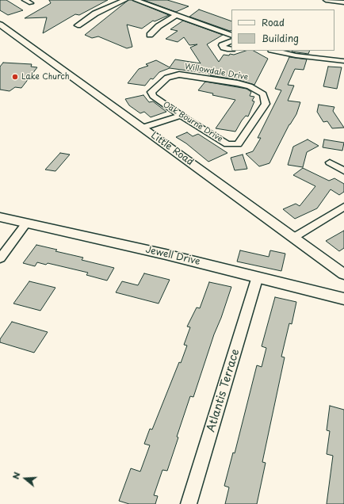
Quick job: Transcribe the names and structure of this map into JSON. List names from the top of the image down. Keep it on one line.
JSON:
{"streets":{"street":["Willowdale Drive","Oak Bourne Drive","Little Road","Jewell Drive","Atlantis Terrace"]},"crossings":[["Willowdale Drive","Oak Bourne Drive"],["Jewell Drive","Atlantis Terrace"]],"places":["Lake Church"],"legend":["Road","Building"],"north":"left"}
